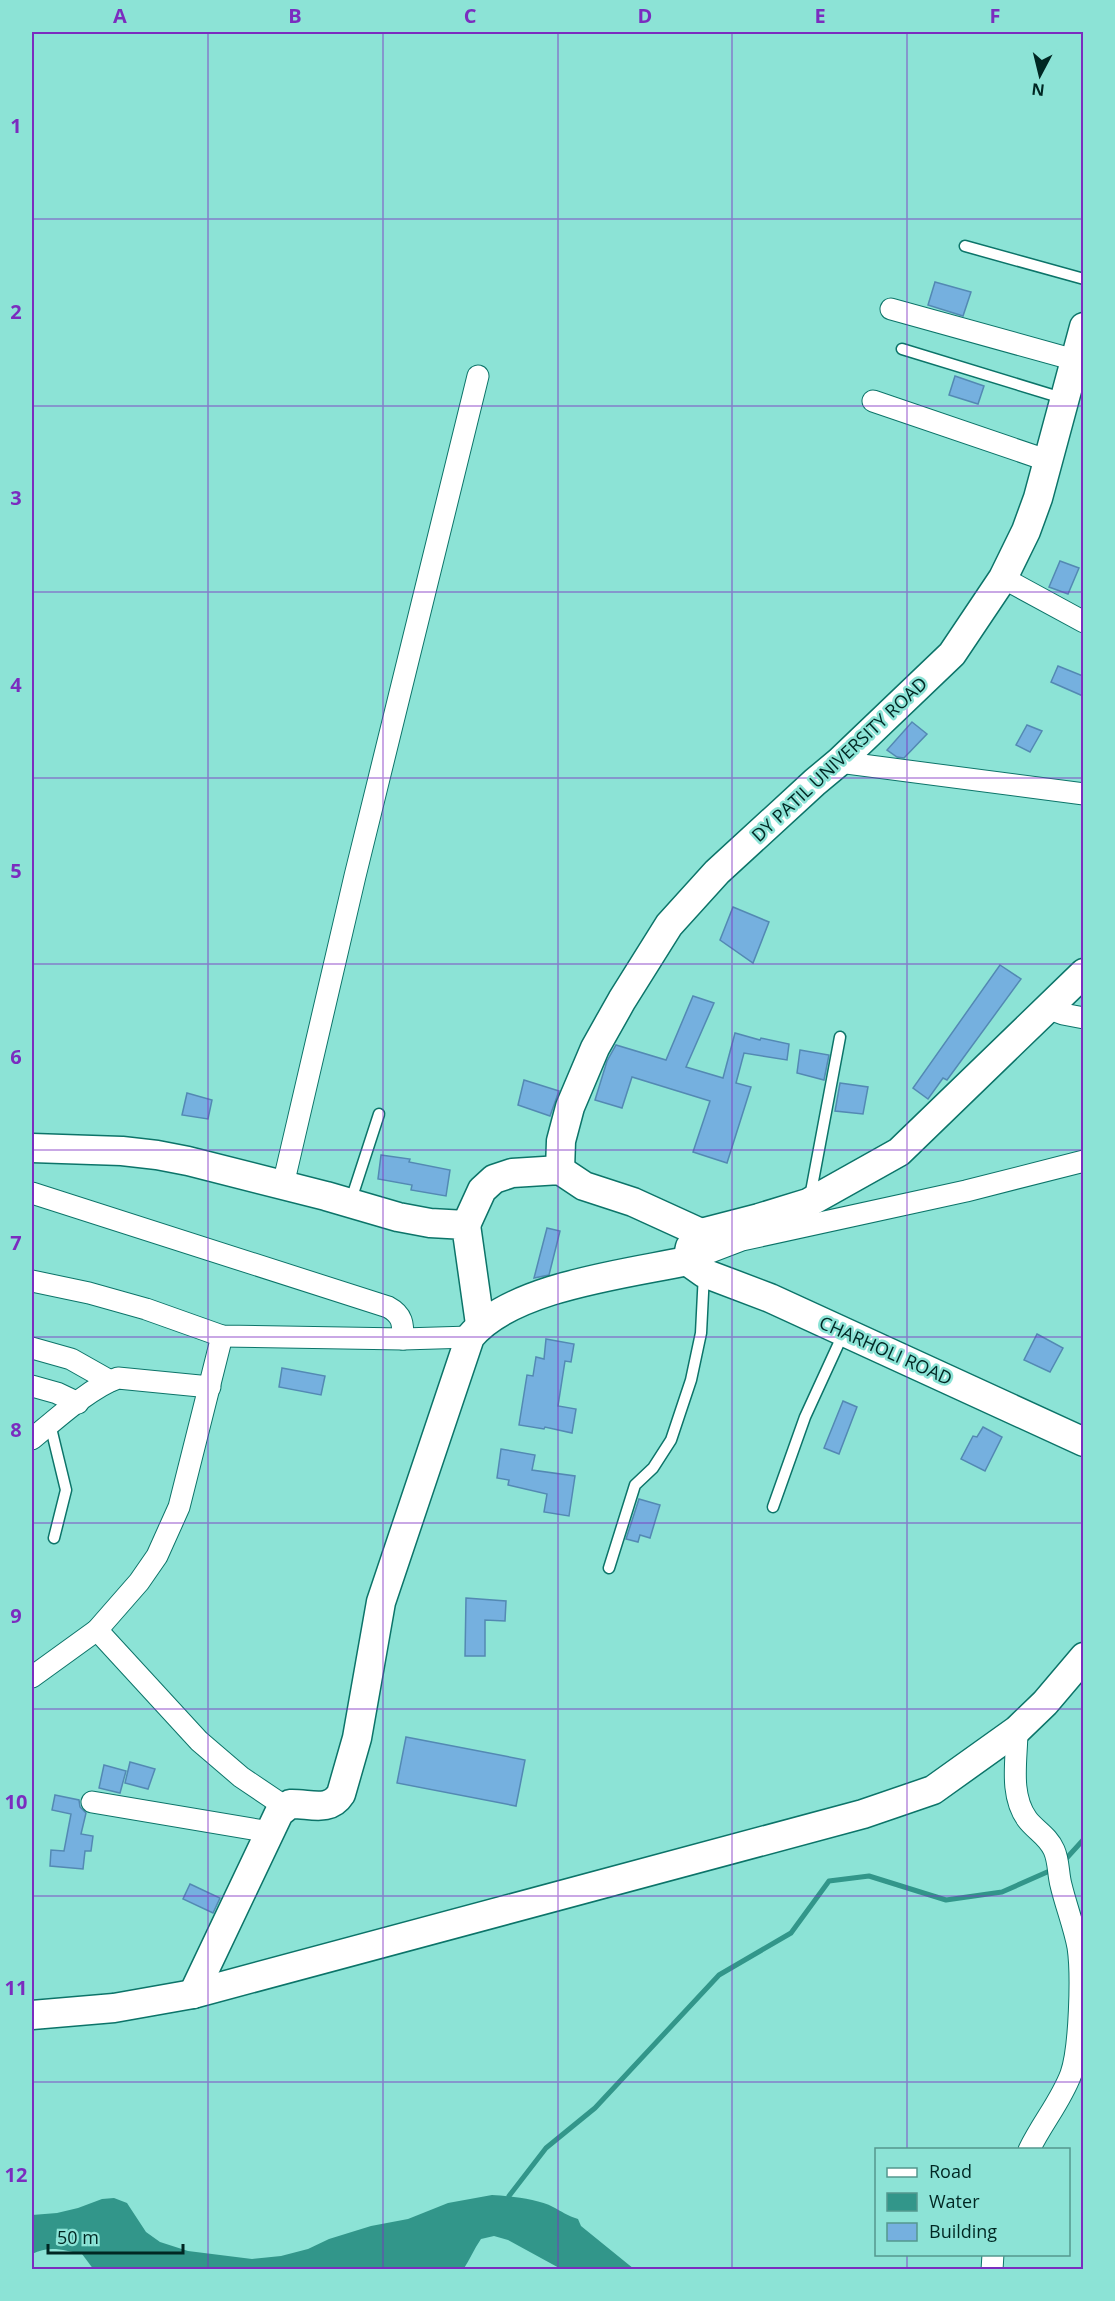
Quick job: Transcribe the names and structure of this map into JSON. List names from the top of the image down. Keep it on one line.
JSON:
{"streets":{"street":["DY PATIL UNIVERSITY ROAD","CHARHOLI ROAD"]},"legend":["Road","Water","Building"],"scale_bar":"50 m","north":"bottom","grid":{"columns":["A","B","C","D","E","F"],"rows":["1","2","3","4","5","6","7","8","9","10","11","12"]}}
